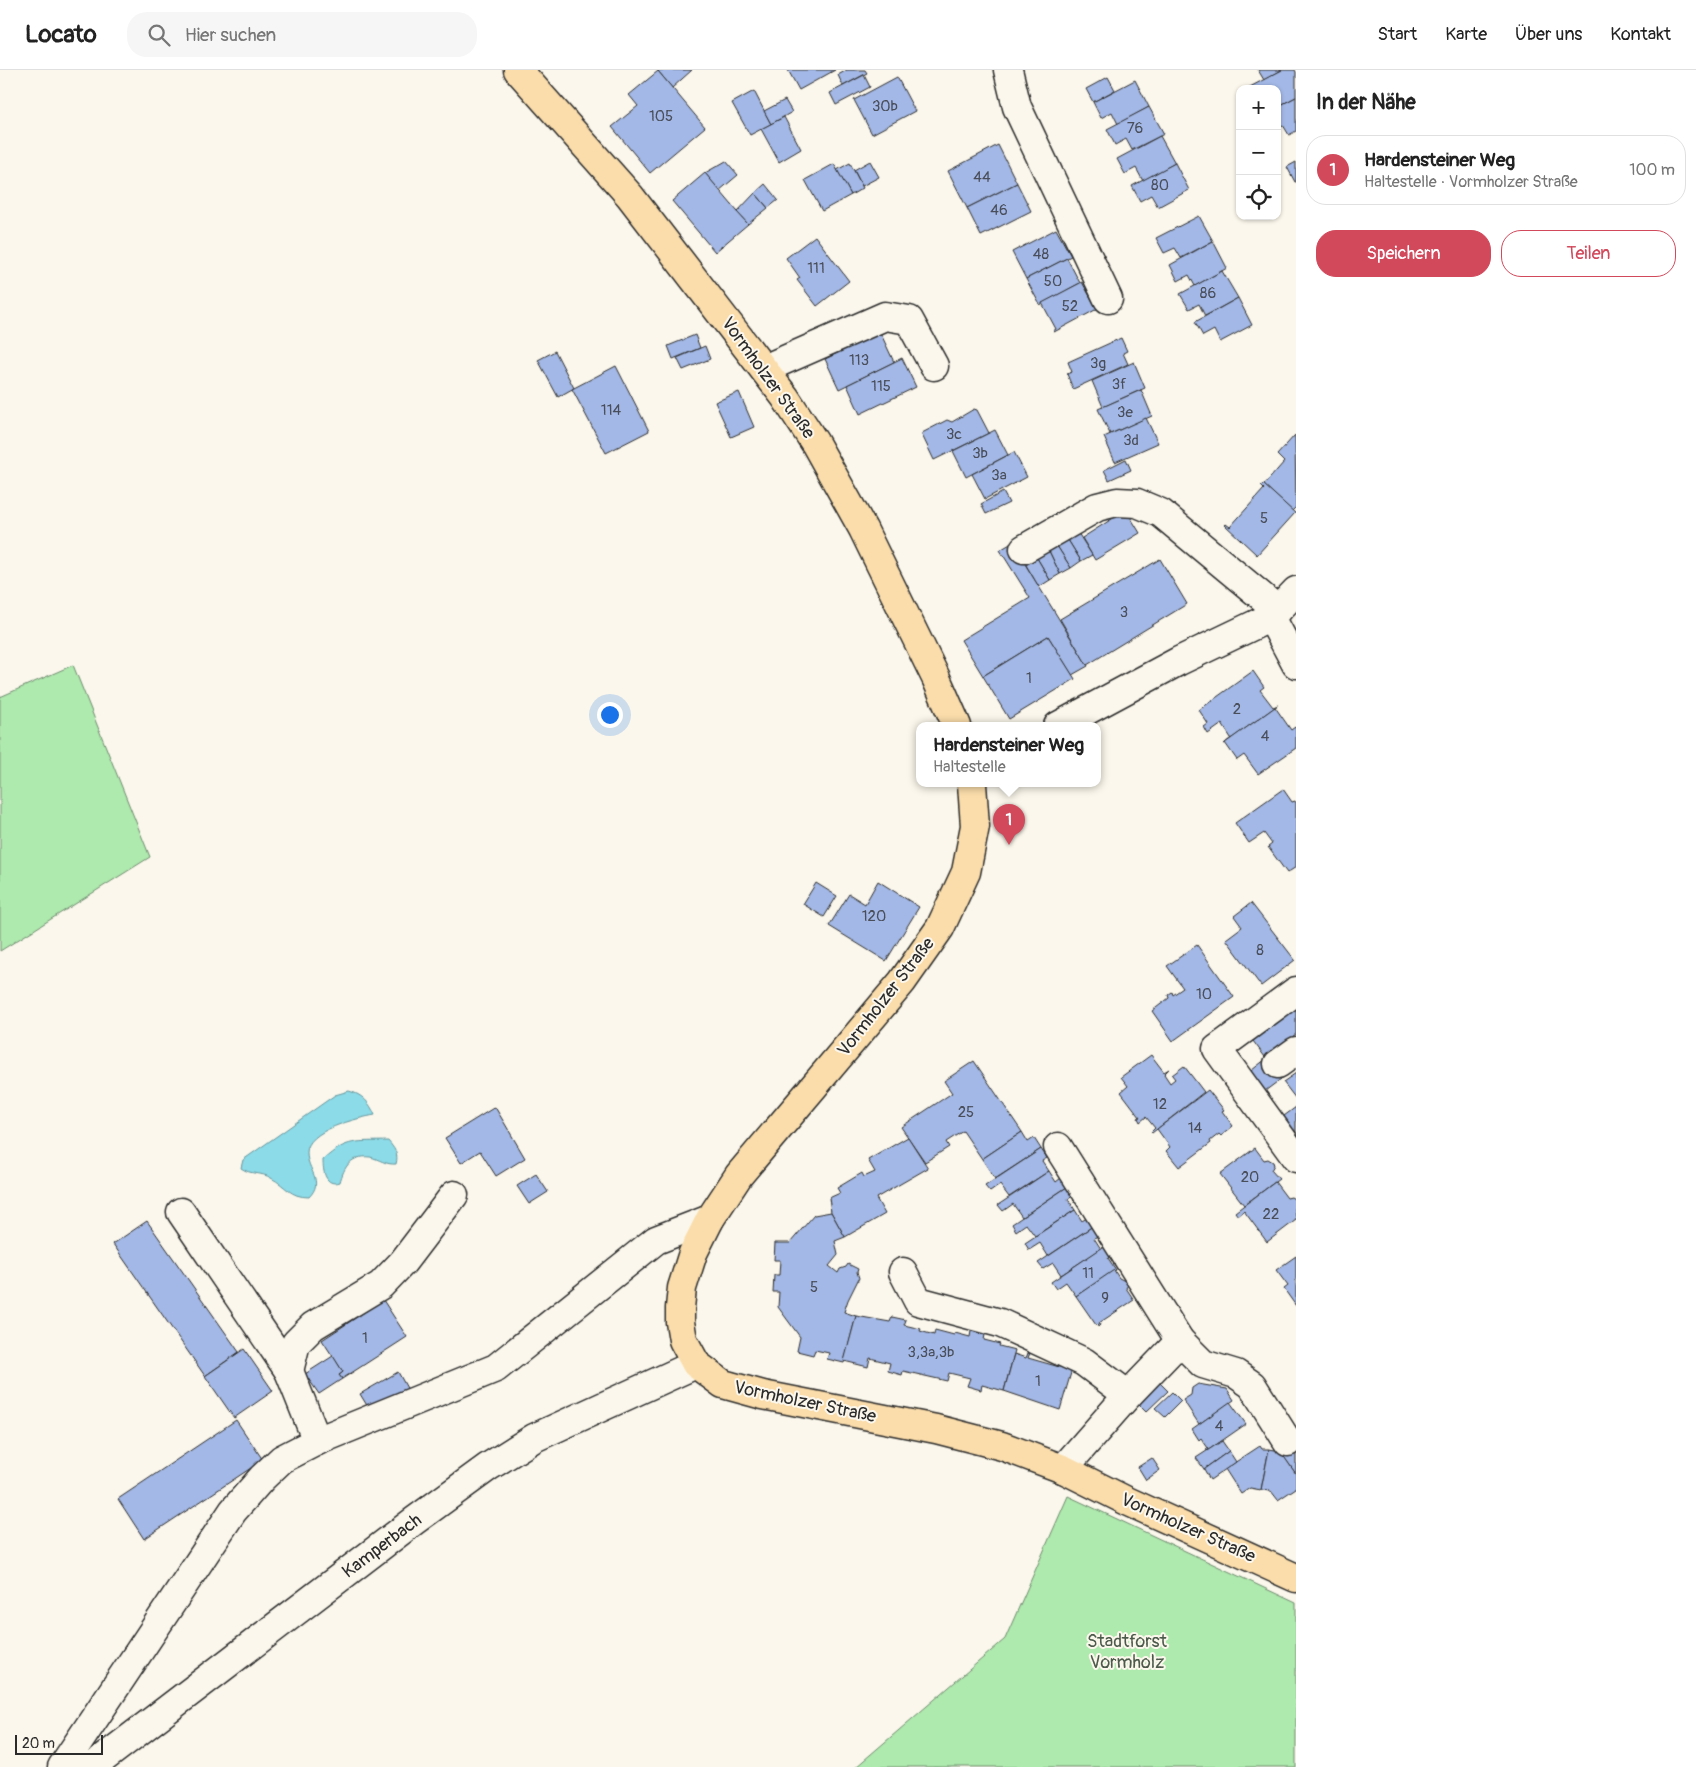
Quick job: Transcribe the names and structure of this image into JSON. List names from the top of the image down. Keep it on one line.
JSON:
{"streets":{"main road":["Vormholzer Straße"],"street":["Kamperbach"]},"crossings":[["Vormholzer Straße","Kamperbach"]],"parks":["Stadtforst Vormholz"],"house_numbers":["30b","105","76","44","80","46","48","111","50","86","52","113","3g","3f","115","114","3e","3c","3d","3b","3a","5","3","1","2","4","120","8","10","12","25","14","20","22","11","5","9","1","3,3a,3b","1","4"],"scale_bar":"20 m","page":{"header":"Locato","search":"Hier suchen","nav":["Start","Karte","Über uns","Kontakt"],"heading":"In der Nähe","map_buttons":["+","−"],"list":[{"mark":"1","name":"Hardensteiner Weg","note":"Haltestelle · Vormholzer Straße","value":"100 m"}],"buttons":["Speichern","Teilen"],"popup":["Hardensteiner Weg","Haltestelle"],"pins":"1","scale":"20 m"}}
